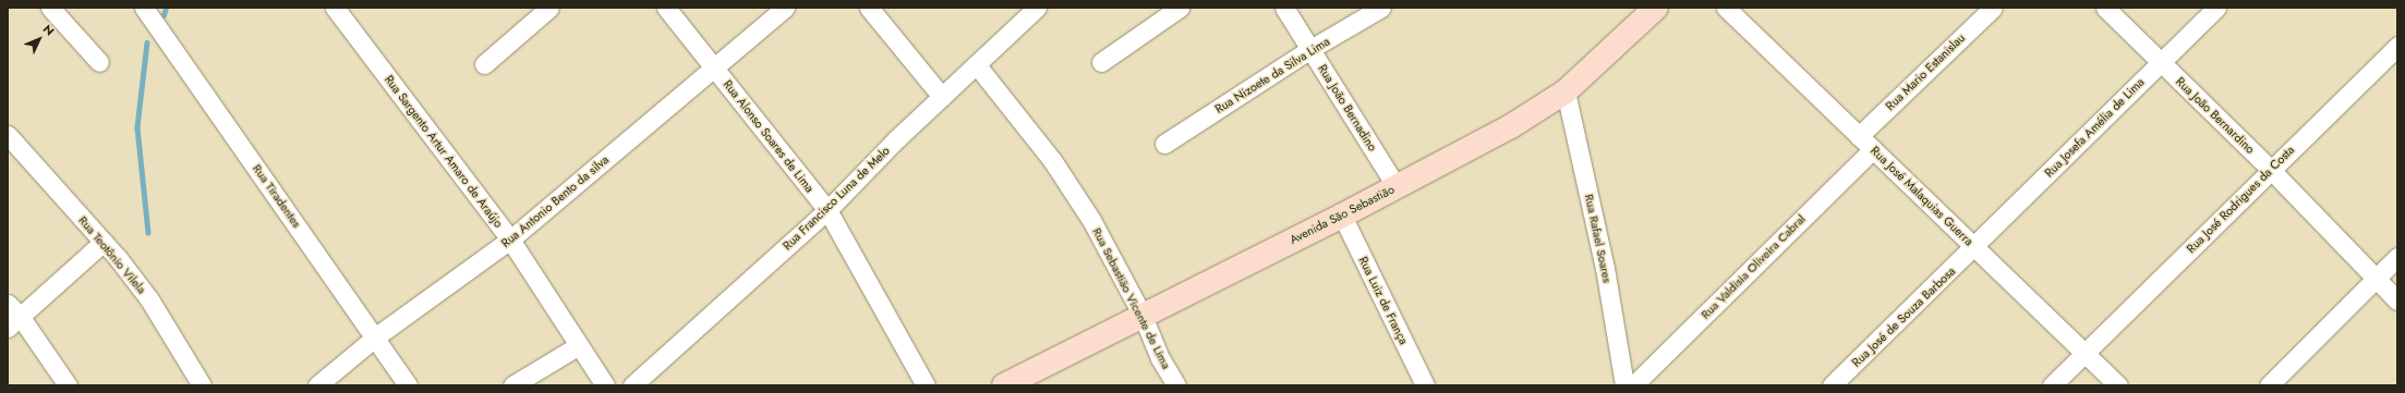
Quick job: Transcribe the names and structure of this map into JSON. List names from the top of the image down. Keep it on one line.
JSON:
{"streets":{"main road":["Avenida São Sebastião"],"street":["Rua Mario Estanislau","Rua Nizoete da Silva Lima","Rua João Bernadino","Rua João Bernardino","Rua Josefa Amélia de Lima","Rua Alonso Soares de Lima","Rua Sargento Artur Amaro de Araújo","Rua Tiradentes","Rua José Malaquias Guerra","Rua Francisco Luna de Melo","Rua José Rodrigues da Costa","Rua Antonio Bento da silva","Rua Rafael Soares","Rua Teotônio Vilela","Rua Valdisia Oliveira Cabral","Rua Sebastião Vicente de Lima","Rua Luiz de França","Rua José de Souza Barbosa"]},"crossings":[["Rua Mario Estanislau","Rua José Malaquias Guerra"],["Rua Nizoete da Silva Lima","Rua João Bernadino"],["Rua João Bernadino","Avenida São Sebastião"],["Rua João Bernardino","Rua Josefa Amélia de Lima"],["Rua João Bernardino","Rua José Rodrigues da Costa"],["Rua Josefa Amélia de Lima","Rua José Malaquias Guerra"],["Rua Josefa Amélia de Lima","Rua José de Souza Barbosa"],["Rua Alonso Soares de Lima","Rua Francisco Luna de Melo"],["Rua Alonso Soares de Lima","Rua Antonio Bento da silva"],["Rua Sargento Artur Amaro de Araújo","Rua Antonio Bento da silva"],["Rua Tiradentes","Rua Antonio Bento da silva"],["Rua José Malaquias Guerra","Rua José Rodrigues da Costa"],["Rua José Malaquias Guerra","Rua Valdisia Oliveira Cabral"],["Rua José Malaquias Guerra","Rua José de Souza Barbosa"],["Rua Francisco Luna de Melo","Rua Sebastião Vicente de Lima"],["Avenida São Sebastião","Rua Rafael Soares"],["Avenida São Sebastião","Rua Sebastião Vicente de Lima"],["Avenida São Sebastião","Rua Luiz de França"]],"north":"top right"}
